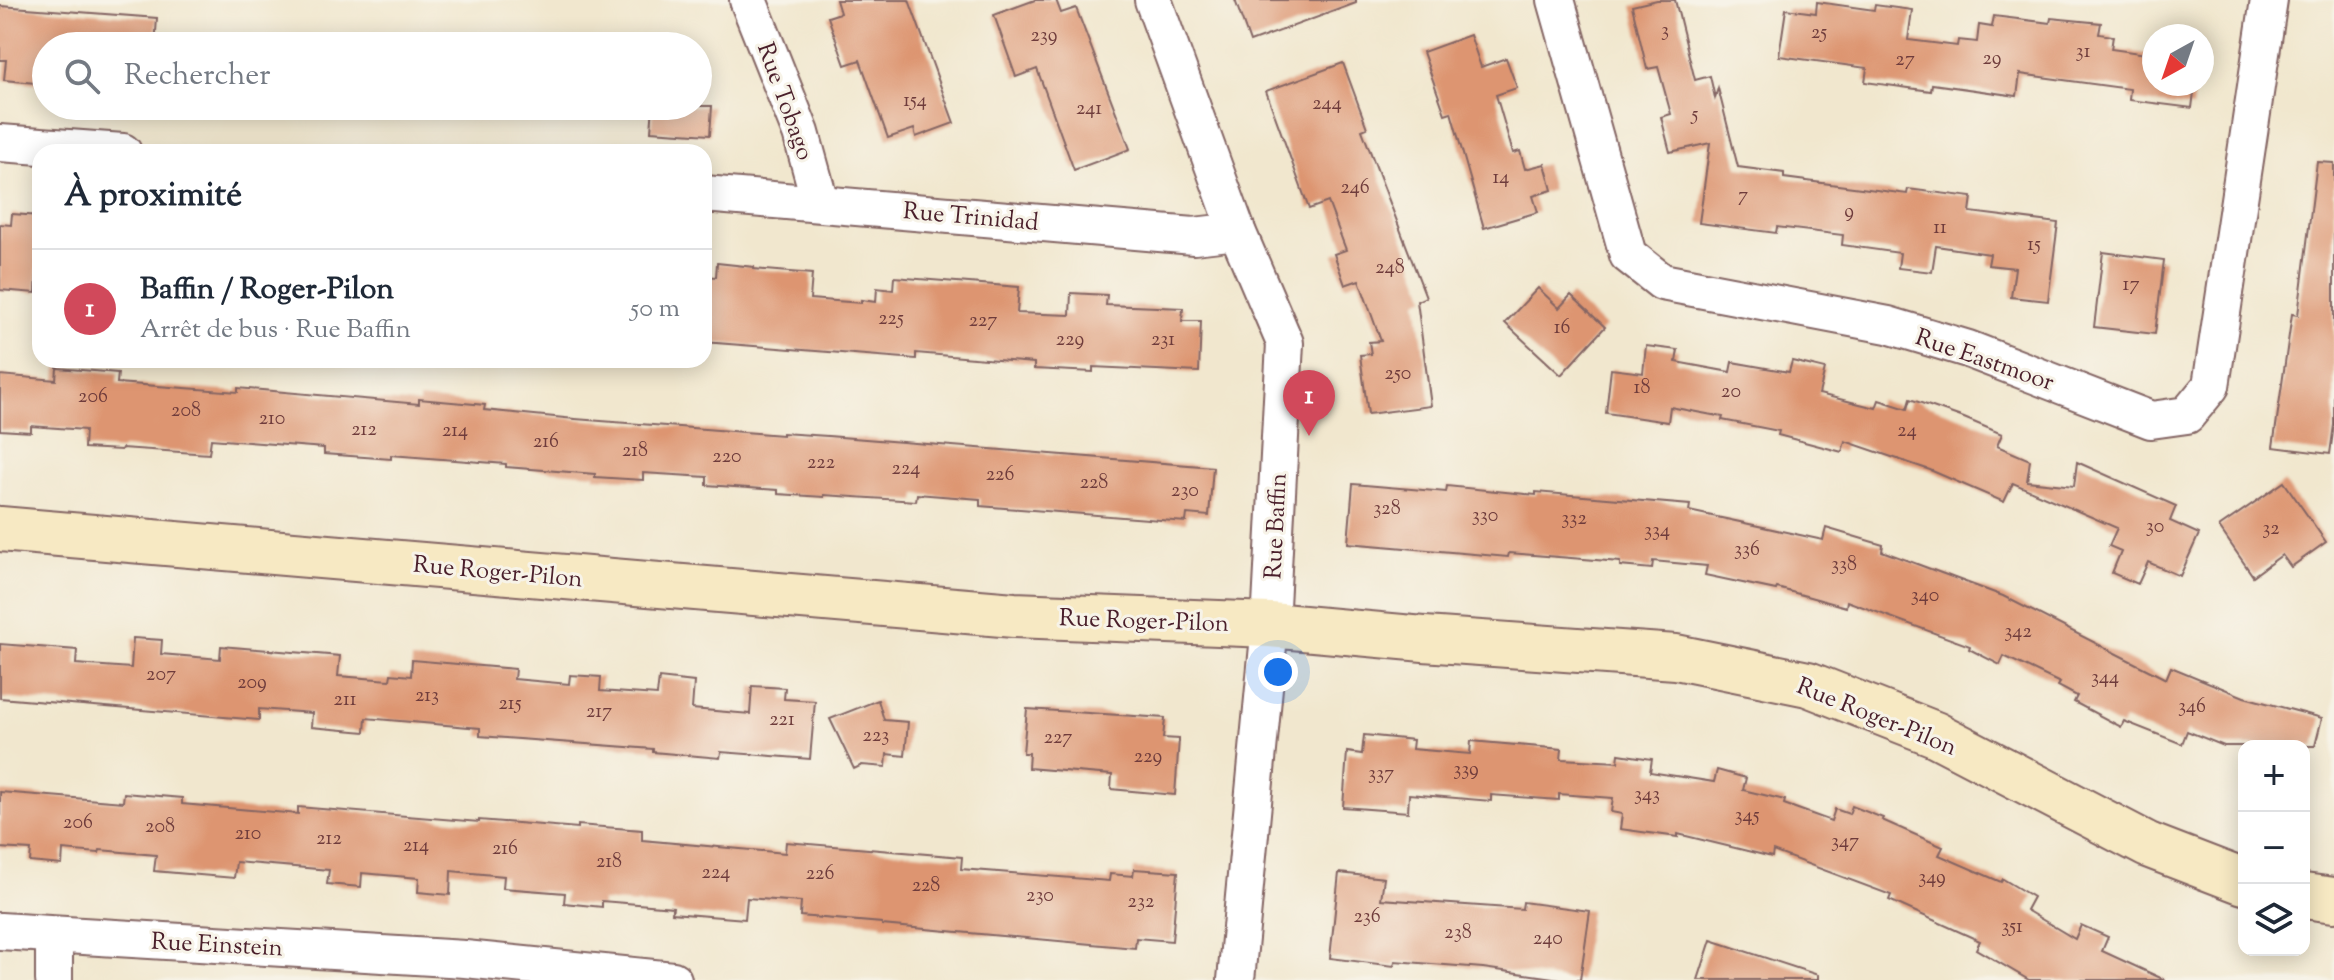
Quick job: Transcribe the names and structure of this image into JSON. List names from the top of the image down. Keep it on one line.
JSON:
{"streets":{"street":["Rue Tobago","Rue Trinidad","Rue Eastmoor","Rue Baffin","Rue Roger-Pilon","Rue Einstein"]},"crossings":[["Rue Tobago","Rue Trinidad"],["Rue Trinidad","Rue Baffin"],["Rue Baffin","Rue Roger-Pilon"]],"house_numbers":["3","25","239","31","29","27","154","244","241","5","14","246","7","9","11","15","248","17","225","227","16","229","231","250","18","20","206","208","210","212","214","24","216","218","220","222","224","226","228","230","328","330","332","30","32","334","336","338","340","342","207","344","209","213","211","215","346","217","221","223","227","229","339","337","343","345","206","208","210","212","347","214","216","218","224","226","349","228","230","232","236","351","238","240"],"north":"bottom left","page":{"search":"Rechercher","heading":"À proximité","list":[{"mark":"1","name":"Baffin / Roger-Pilon","note":"Arrêt de bus · Rue Baffin","value":"50 m"}],"pins":"1","map_buttons":["+","−"]}}
